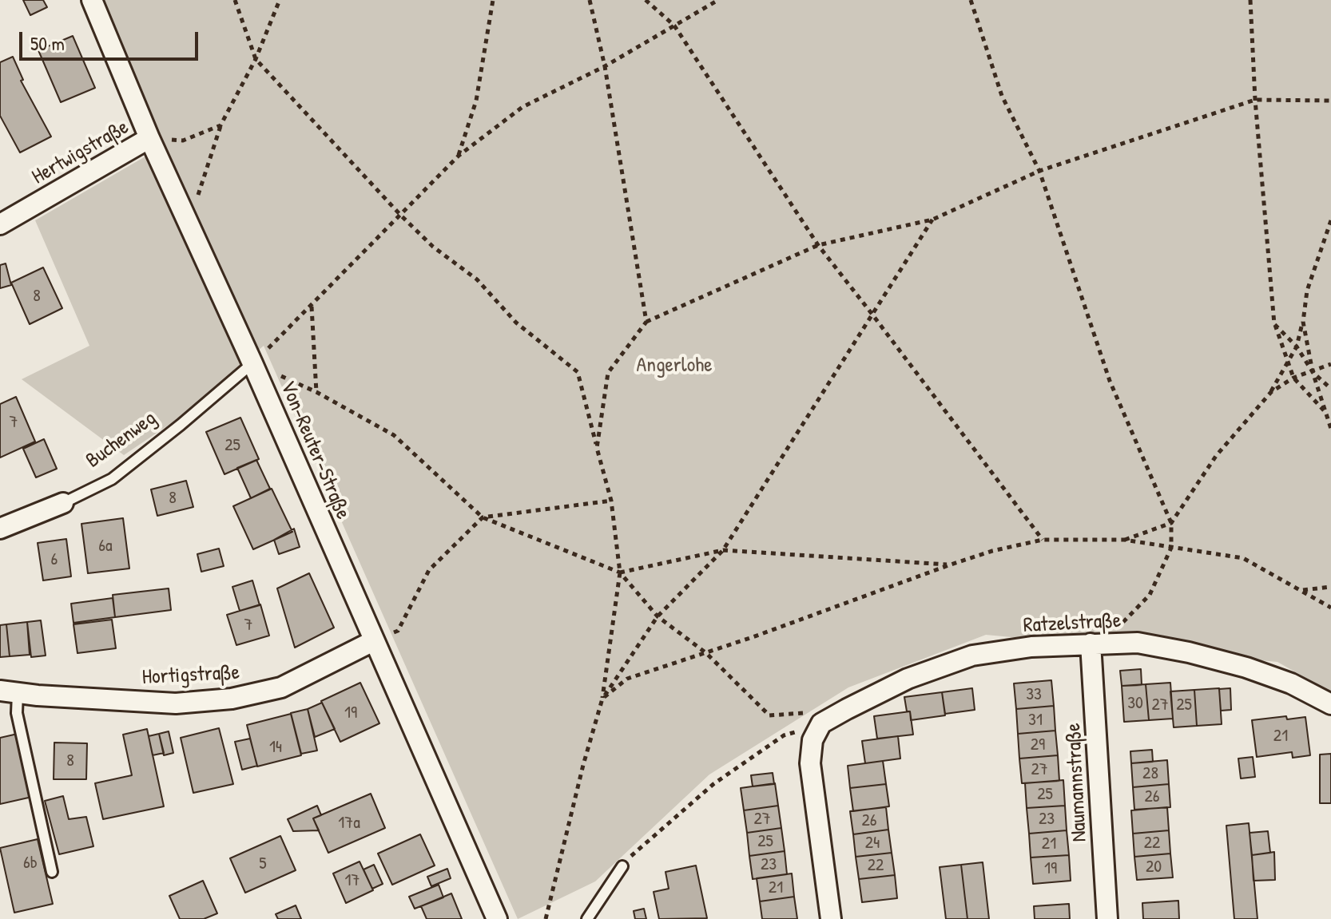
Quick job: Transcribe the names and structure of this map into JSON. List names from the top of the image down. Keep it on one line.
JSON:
{"streets":{"street":["Hertwigstraße","Buchenweg","Von-Reuter-Straße","Ratzelstraße","Hortigstraße","Naumannstraße"]},"crossings":[["Hertwigstraße","Von-Reuter-Straße"],["Buchenweg","Von-Reuter-Straße"],["Von-Reuter-Straße","Hortigstraße"],["Ratzelstraße","Naumannstraße"]],"parks":["Angerlohe"],"house_numbers":["8","7","25","8","6a","6","7","33","30","27","25","19","31","21","29","14","8","27","28","25","26","27","23","26","17a","25","24","22","21","6b","5","23","22","20","19","17","21"],"scale_bar":"50 m"}
